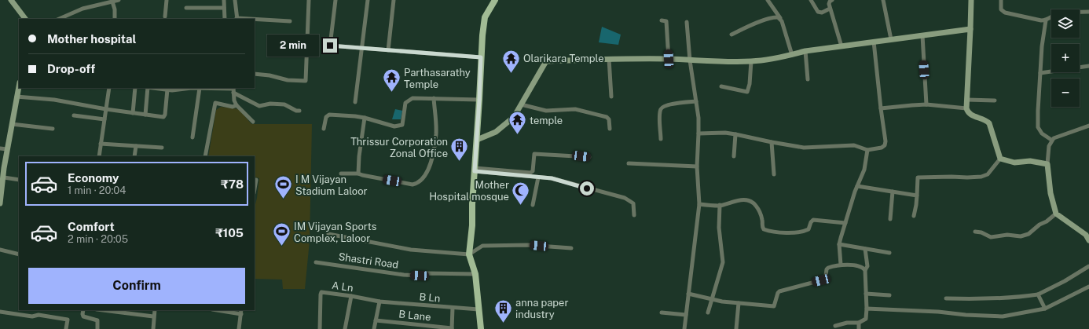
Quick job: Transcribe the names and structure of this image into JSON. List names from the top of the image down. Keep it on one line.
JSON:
{"streets":{"street":["Shastri Road","A Ln","B Ln","B Lane"]},"crossings":[["A Ln","B Ln"]],"places":{"temple":["Olarikara Temple","Parthasarathy Temple","temple"],"building":["Thrissur Corporation Zonal Office","anna paper industry"],"sports":["I M Vijayan Stadium Laloor","IM Vijayan Sports Complex, Laloor"],"mosque":["Mother Hospital mosque"]},"page":{"map_buttons":["+","−"],"banner":["Mother hospital","Drop-off"],"bubble":"2 min","list":[{"name":"Economy","note":"1 min · 20:04","value":"₹78"},{"name":"Comfort","note":"2 min · 20:05","value":"₹105"}],"buttons":"Confirm"}}
